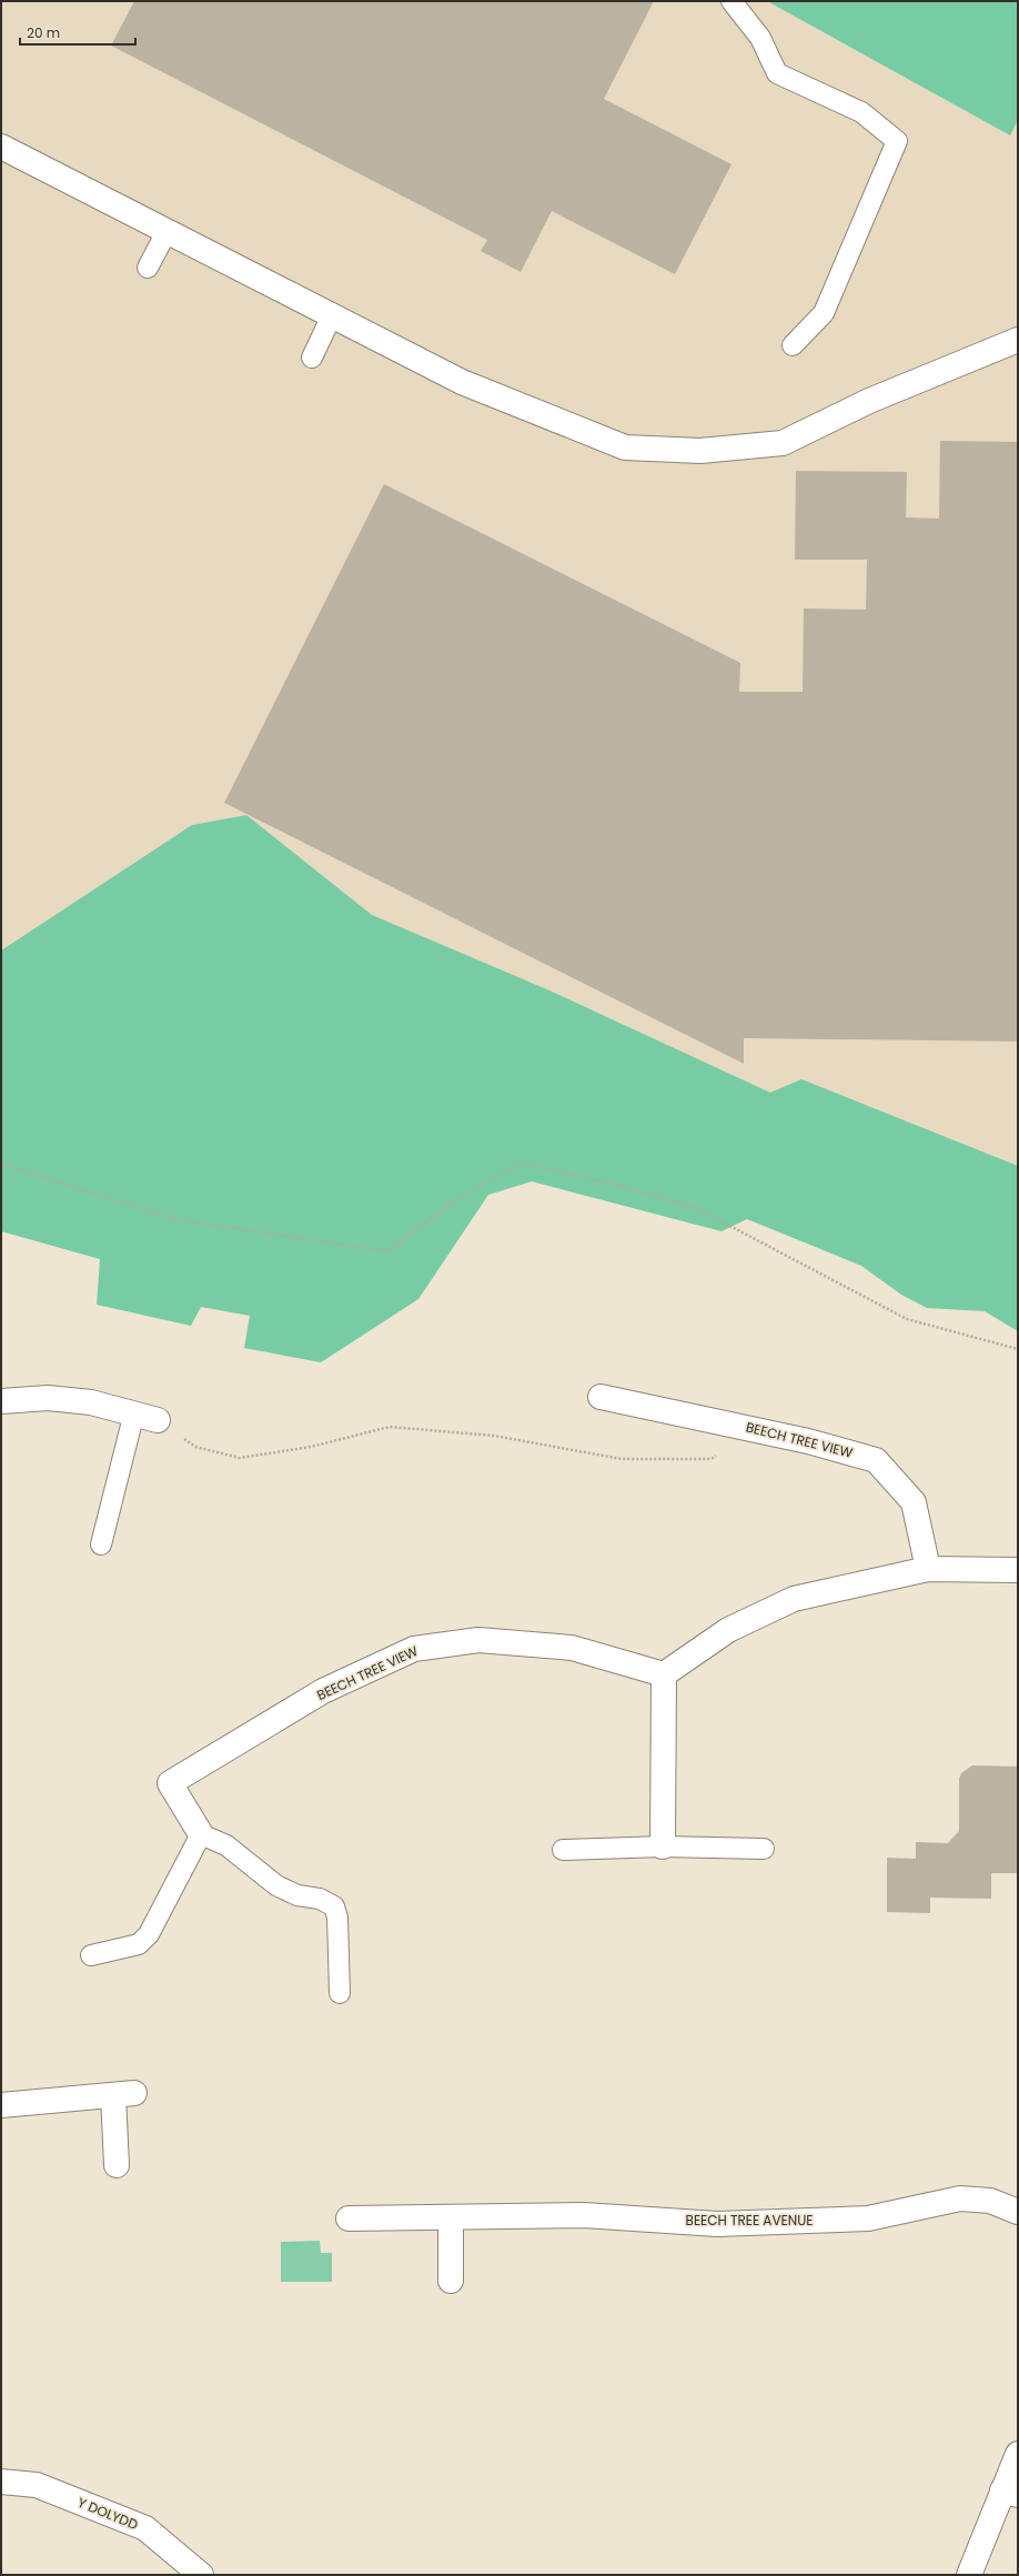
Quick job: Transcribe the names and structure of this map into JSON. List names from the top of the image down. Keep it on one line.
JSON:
{"streets":{"street":["BEECH TREE VIEW","BEECH TREE AVENUE","Y DOLYDD"]},"scale_bar":"20 m"}
